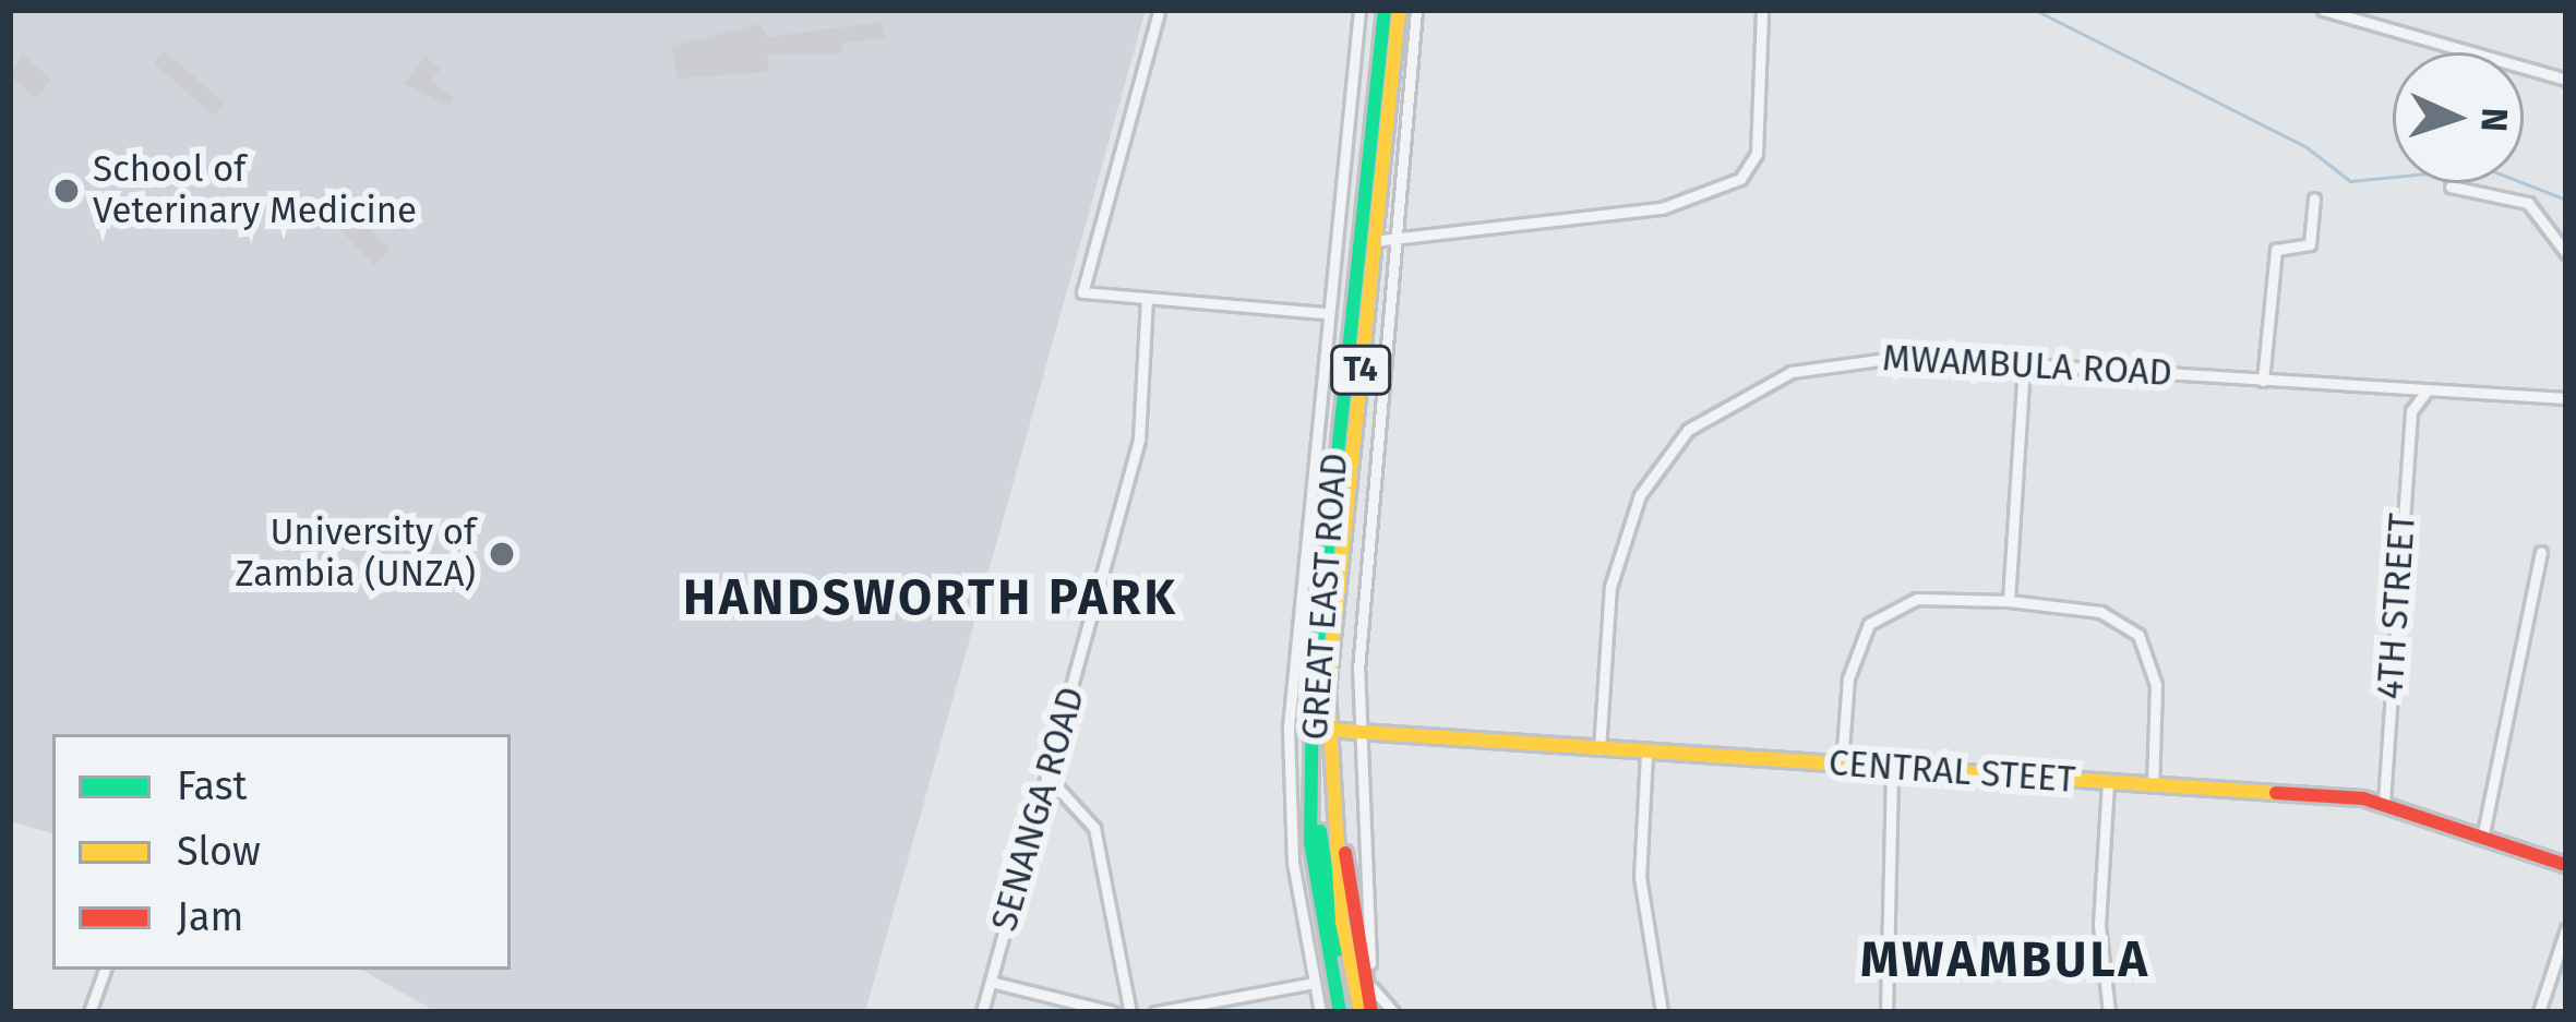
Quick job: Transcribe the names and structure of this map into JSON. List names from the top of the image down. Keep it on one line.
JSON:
{"streets":{"main road":["T4","GREAT EAST ROAD","CENTRAL STEET"],"street":["MWAMBULA ROAD","4TH STREET","SENANGA ROAD"]},"crossings":[["MWAMBULA ROAD","CENTRAL STEET"],["GREAT EAST ROAD","CENTRAL STEET"],["4TH STREET","CENTRAL STEET"]],"districts":["HANDSWORTH PARK","MWAMBULA"],"places":["School of Veterinary Medicine","University of Zambia (UNZA)"],"legend":["Fast","Slow","Jam"],"north":"right"}
